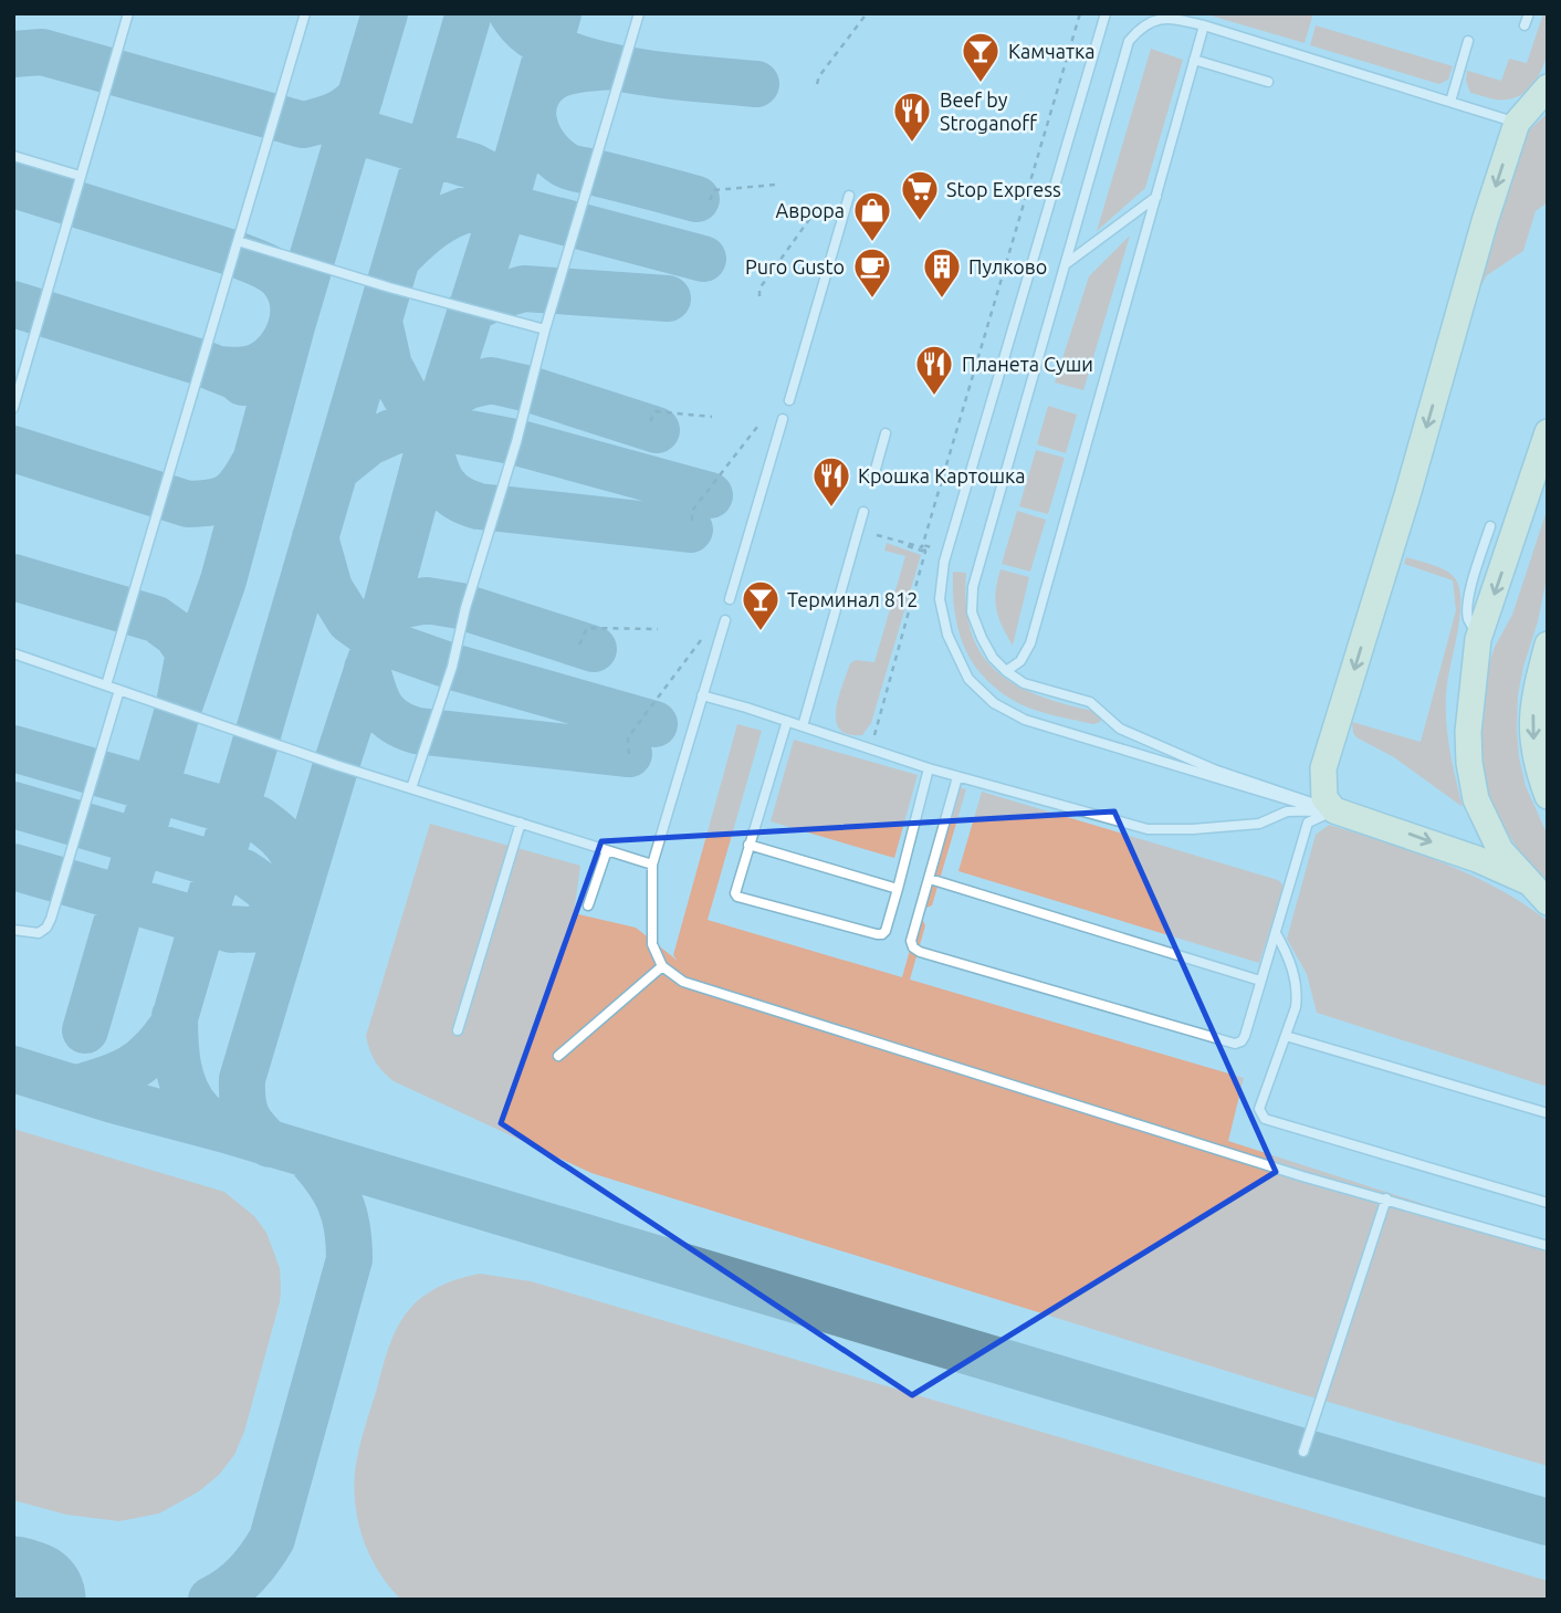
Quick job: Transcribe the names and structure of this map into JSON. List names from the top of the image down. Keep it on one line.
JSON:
{"places":{"bar":["Камчатка","Терминал 812"],"restaurant":["Beef by Stroganoff","Планета Суши","Крошка Картошка"],"supermarket":["Stop Express"],"shop":["Аврора"],"cafe":["Puro Gusto"],"building":["Пулково"]}}
